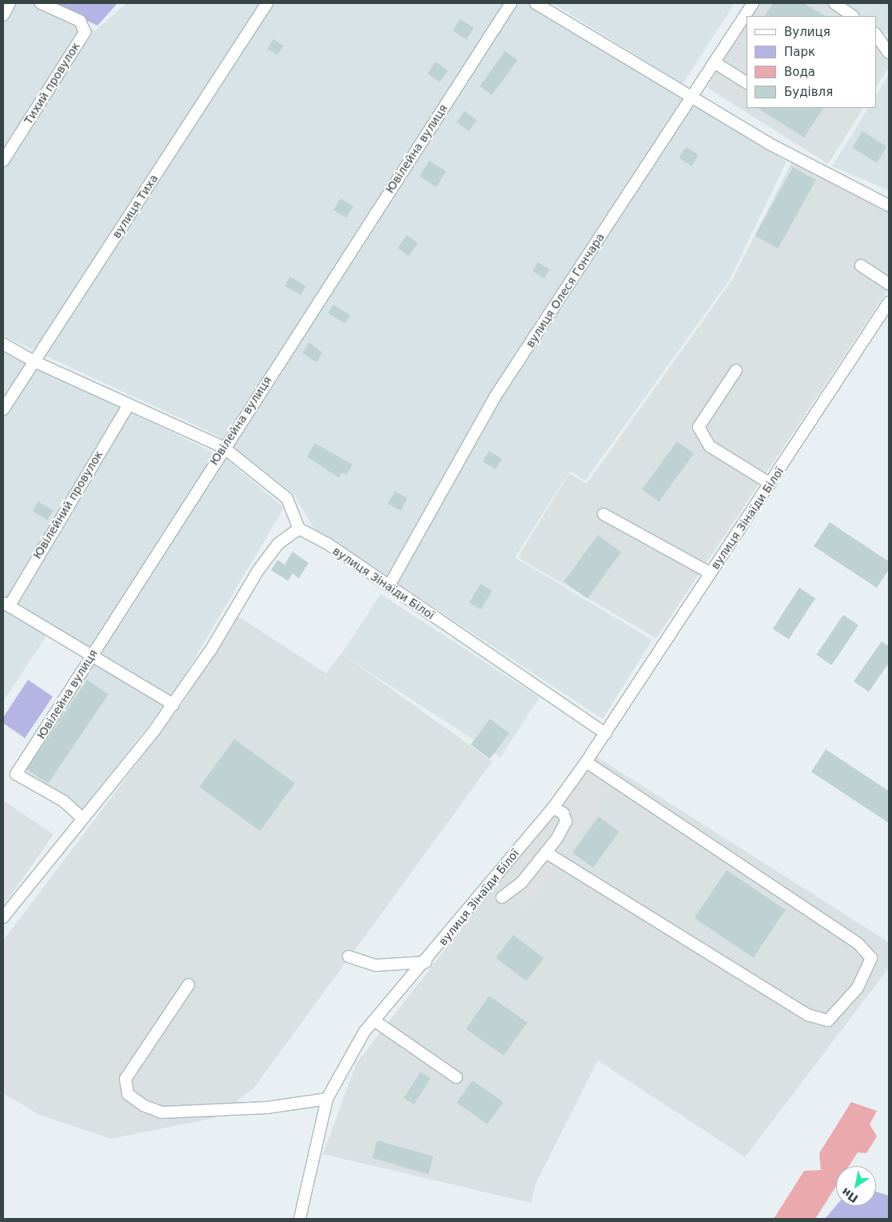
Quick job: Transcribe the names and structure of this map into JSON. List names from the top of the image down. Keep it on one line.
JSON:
{"streets":{"street":["Тихий провулок","Ювілейна вулиця","вулиця Тиха","вулиця Олеся Гончара","Ювілейний провулок","вулиця Зінаїди Білої"]},"crossings":[["вулиця Олеся Гончара","вулиця Зінаїди Білої"]],"legend":["Вулиця","Парк","Вода","Будівля"],"north":"bottom left"}
